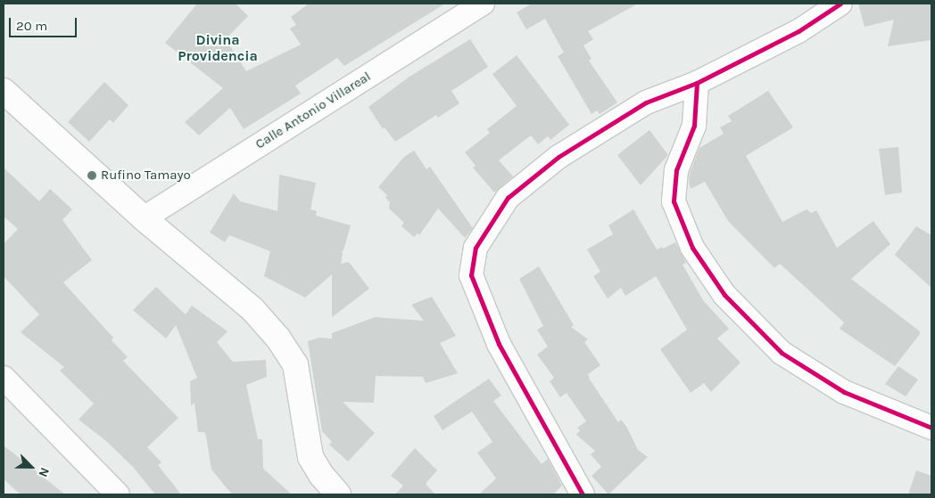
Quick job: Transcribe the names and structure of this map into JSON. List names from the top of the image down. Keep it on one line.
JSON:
{"streets":{"street":["Calle Antonio Villareal"]},"districts":["Divina Providencia"],"places":["Rufino Tamayo"],"scale_bar":"20 m","north":"bottom right"}
